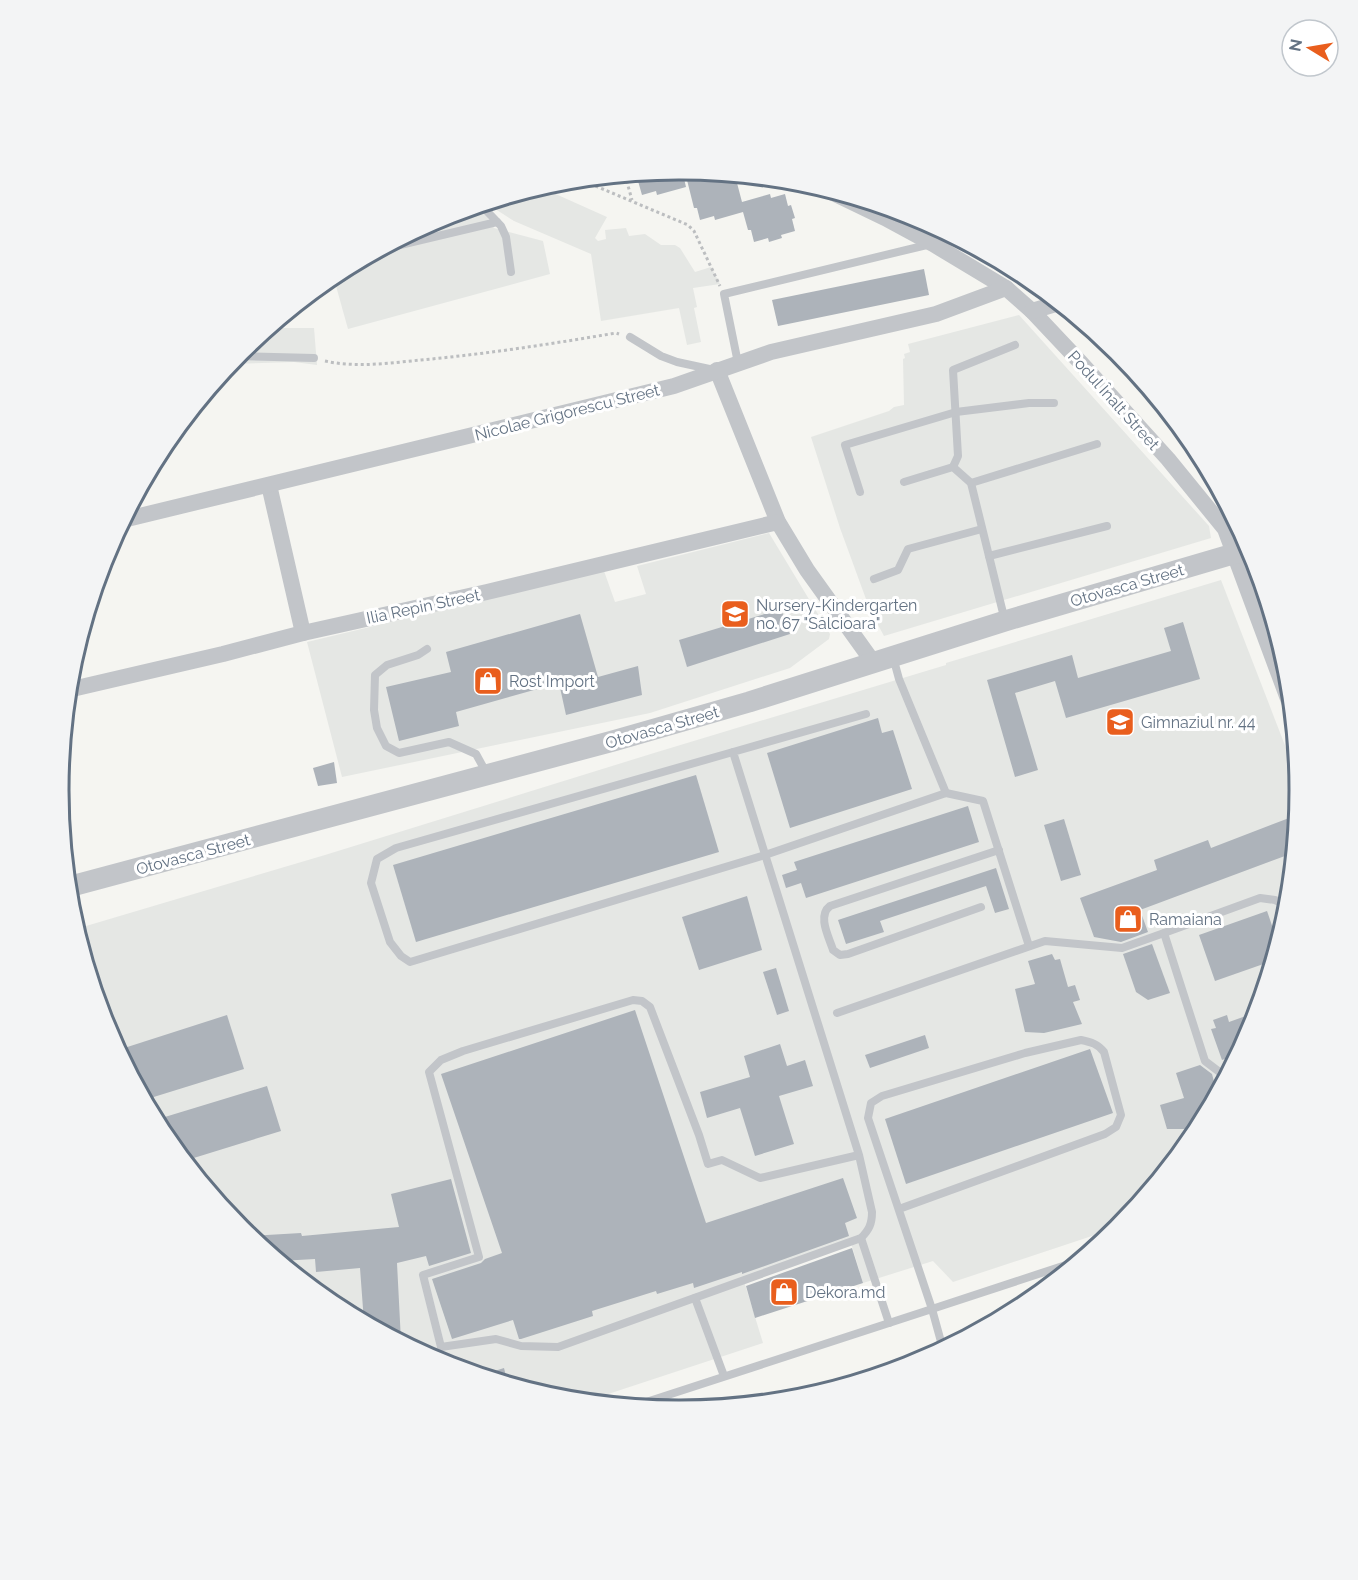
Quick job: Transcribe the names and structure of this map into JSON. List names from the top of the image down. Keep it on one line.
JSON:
{"streets":{"street":["Podul Înalt Street","Nicolae Grigorescu Street","Otovasca Street","Ilia Repin Street"]},"crossings":[["Podul Înalt Street","Nicolae Grigorescu Street"]],"places":{"school or university":["Nursery-Kindergarten no. 67 \"Sălcioara\"","Gimnaziul nr. 44"],"shop":["Rost Import","Ramaiana","Dekora.md"]},"north":"left"}
